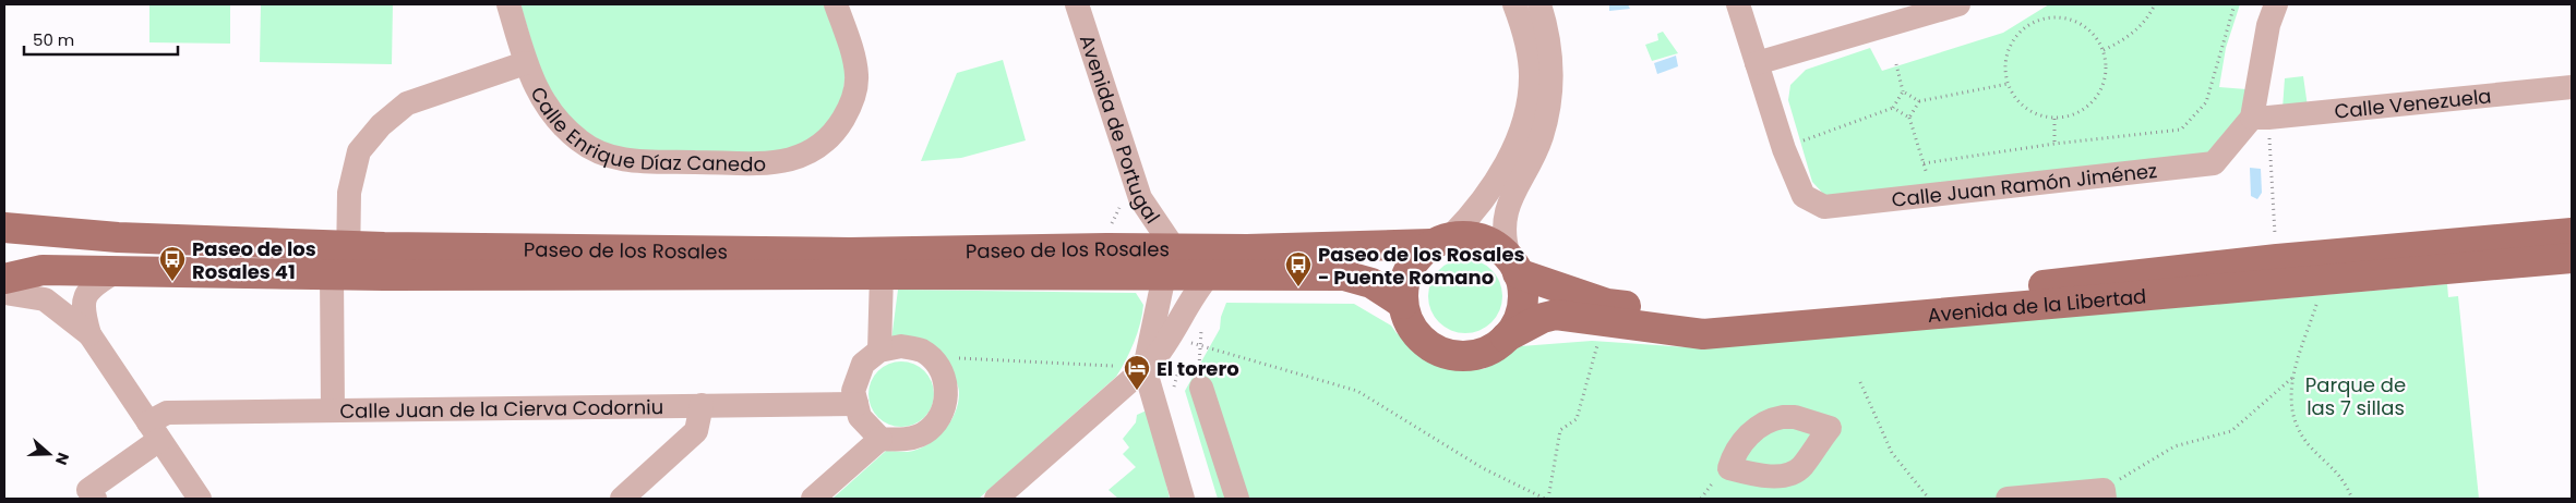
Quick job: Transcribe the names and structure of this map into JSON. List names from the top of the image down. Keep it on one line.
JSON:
{"streets":{"main road":["Paseo de los Rosales","Avenida de la Libertad"],"street":["Calle Venezuela","Calle Enrique Díaz Canedo","Avenida de Portugal","Calle Juan Ramón Jiménez","Calle Juan de la Cierva Codorniu"]},"crossings":[["Calle Venezuela","Calle Juan Ramón Jiménez"],["Calle Enrique Díaz Canedo","Paseo de los Rosales"],["Calle Enrique Díaz Canedo","Calle Juan de la Cierva Codorniu"],["Avenida de Portugal","Paseo de los Rosales"],["Paseo de los Rosales","Avenida de la Libertad"]],"parks":["Parque de las 7 sillas"],"places":{"bus stop":["Paseo de los Rosales 41","Paseo de los Rosales - Puente Romano"],"hotel":["El torero"]},"scale_bar":"50 m","north":"right"}
